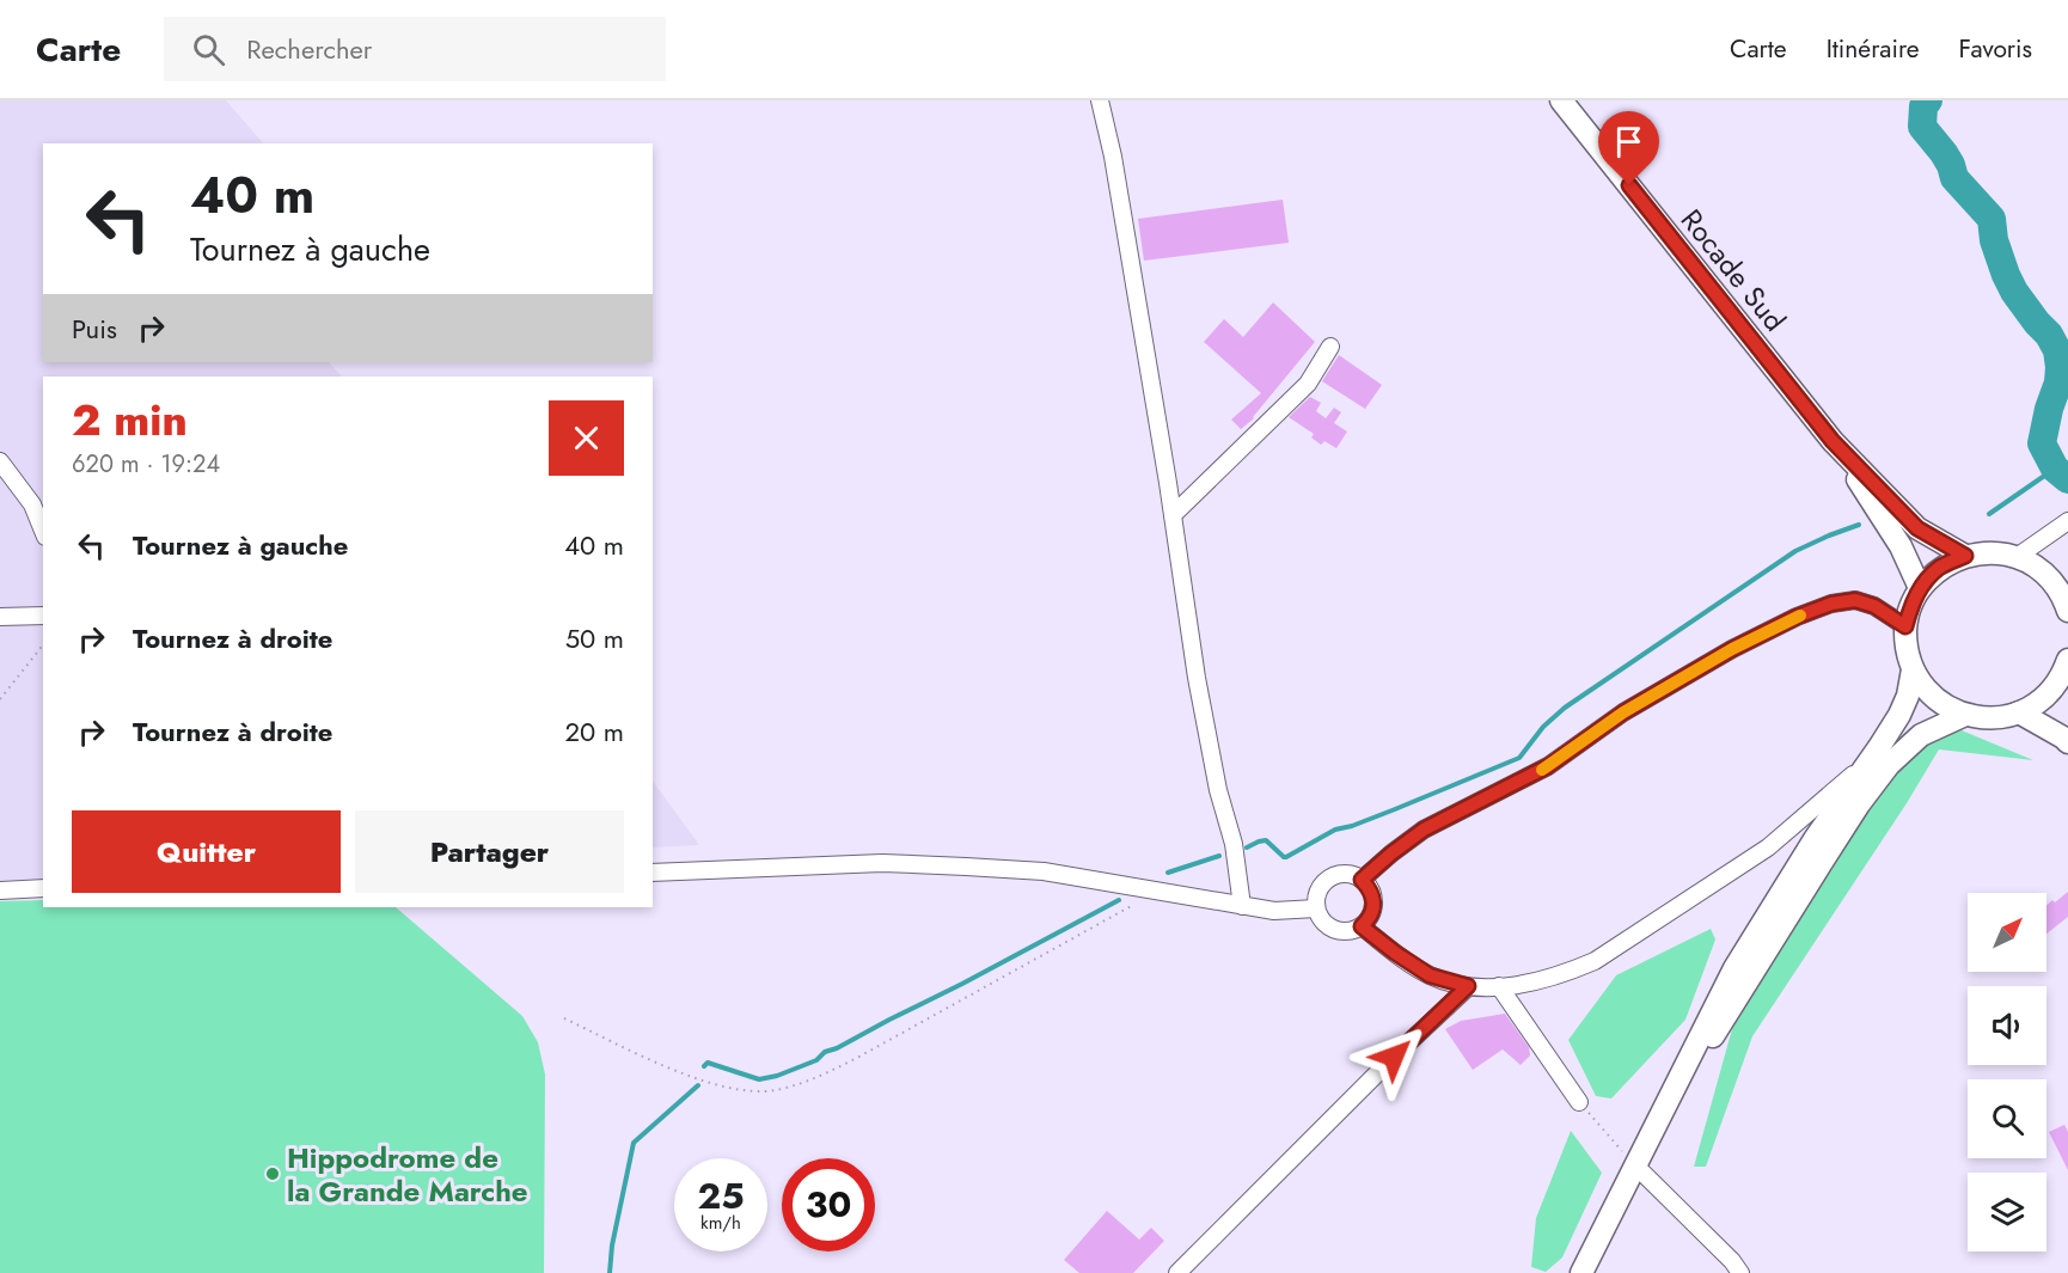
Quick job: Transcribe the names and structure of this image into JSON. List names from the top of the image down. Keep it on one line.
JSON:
{"streets":{"main road":["Rocade Sud"]},"places":["Hippodrome de la Grande Marche"],"north":"top right","page":{"header":"Carte","search":"Rechercher","nav":["Carte","Itinéraire","Favoris"],"turn":["40 m","Tournez à gauche"],"then":"Puis","heading":["2 min","620 m · 19:24"],"list":[{"name":"Tournez à gauche","value":"40 m"},{"name":"Tournez à droite","value":"50 m"},{"name":"Tournez à droite","value":"20 m"}],"buttons":["Quitter","Partager"],"speed":"25 km/h","limit":"30"}}
